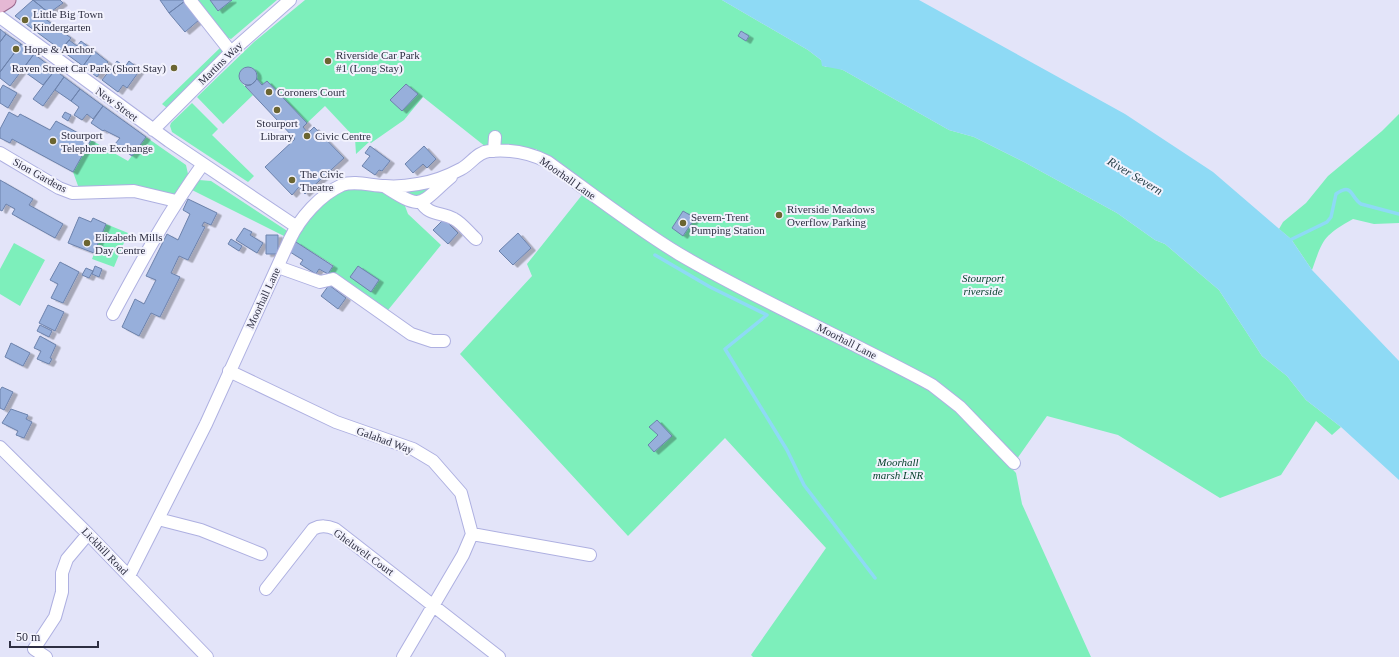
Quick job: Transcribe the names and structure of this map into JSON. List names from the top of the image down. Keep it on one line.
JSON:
{"streets":{"street":["Martins Way","New Street","Sion Gardens","Moorhall Lane","Galahad Way","Lickhill Road","Gheluvelt Court"]},"crossings":[["Martins Way","New Street"],["New Street","Moorhall Lane"],["Moorhall Lane","Galahad Way"],["Moorhall Lane","Lickhill Road"]],"water":["River Severn"],"parks":["Stourport riverside","Moorhall marsh LNR"],"places":["Little Big Town Kindergarten","Hope & Anchor","Riverside Car Park #1 (Long Stay)","Raven Street Car Park (Short Stay)","Coroners Court","Stourport Library","Civic Centre","Stourport Telephone Exchange","The Civic Theatre","Riverside Meadows Overflow Parking","Severn-Trent Pumping Station","Elizabeth Mills Day Centre"],"scale_bar":"50 m"}
